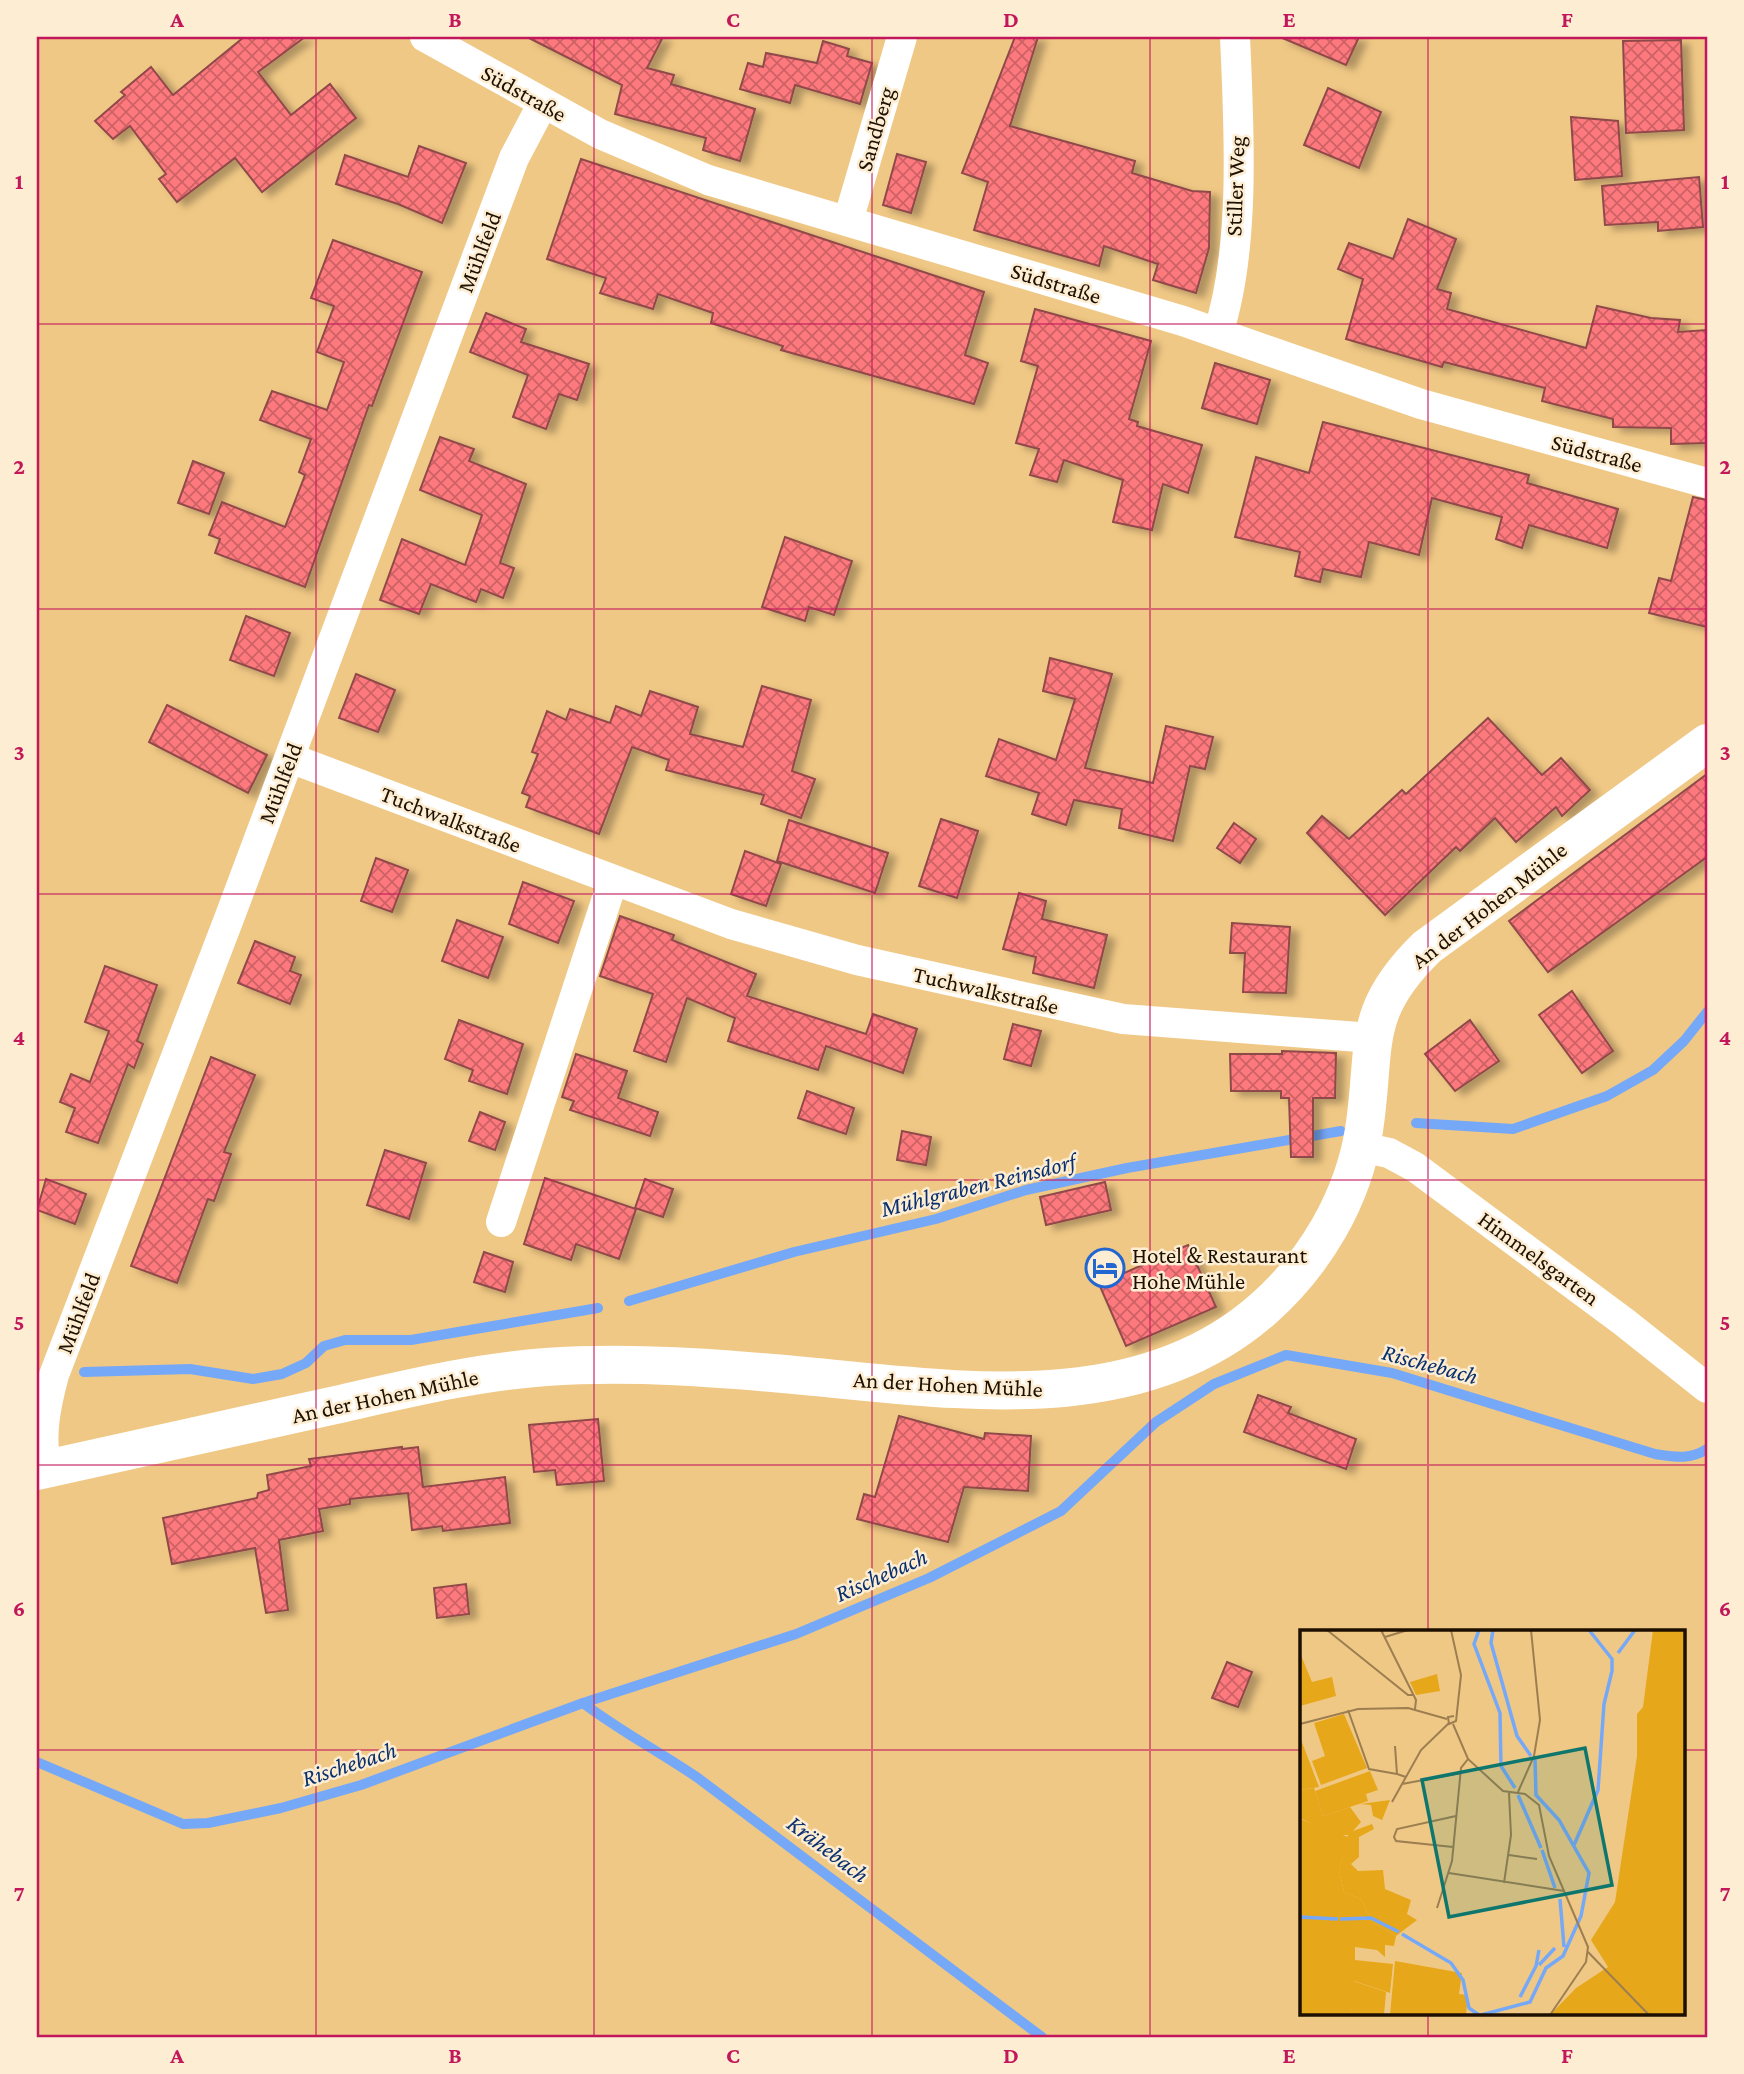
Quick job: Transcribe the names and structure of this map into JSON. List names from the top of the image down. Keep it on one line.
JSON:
{"streets":{"street":["Südstraße","Sandberg","Stiller Weg","Mühlfeld","Tuchwalkstraße","An der Hohen Mühle","Himmelsgarten"]},"crossings":[["Südstraße","Sandberg"],["Südstraße","Stiller Weg"],["Südstraße","Mühlfeld"],["Mühlfeld","Tuchwalkstraße"],["Mühlfeld","An der Hohen Mühle"],["Tuchwalkstraße","An der Hohen Mühle"],["An der Hohen Mühle","Himmelsgarten"]],"water":["Mühlgraben Reinsdorf","Rischebach","Krähebach"],"places":{"hotel":["Hotel & Restaurant Hohe Mühle"]},"grid":{"columns":["A","B","C","D","E","F"],"rows":["1","2","3","4","5","6","7"]}}
